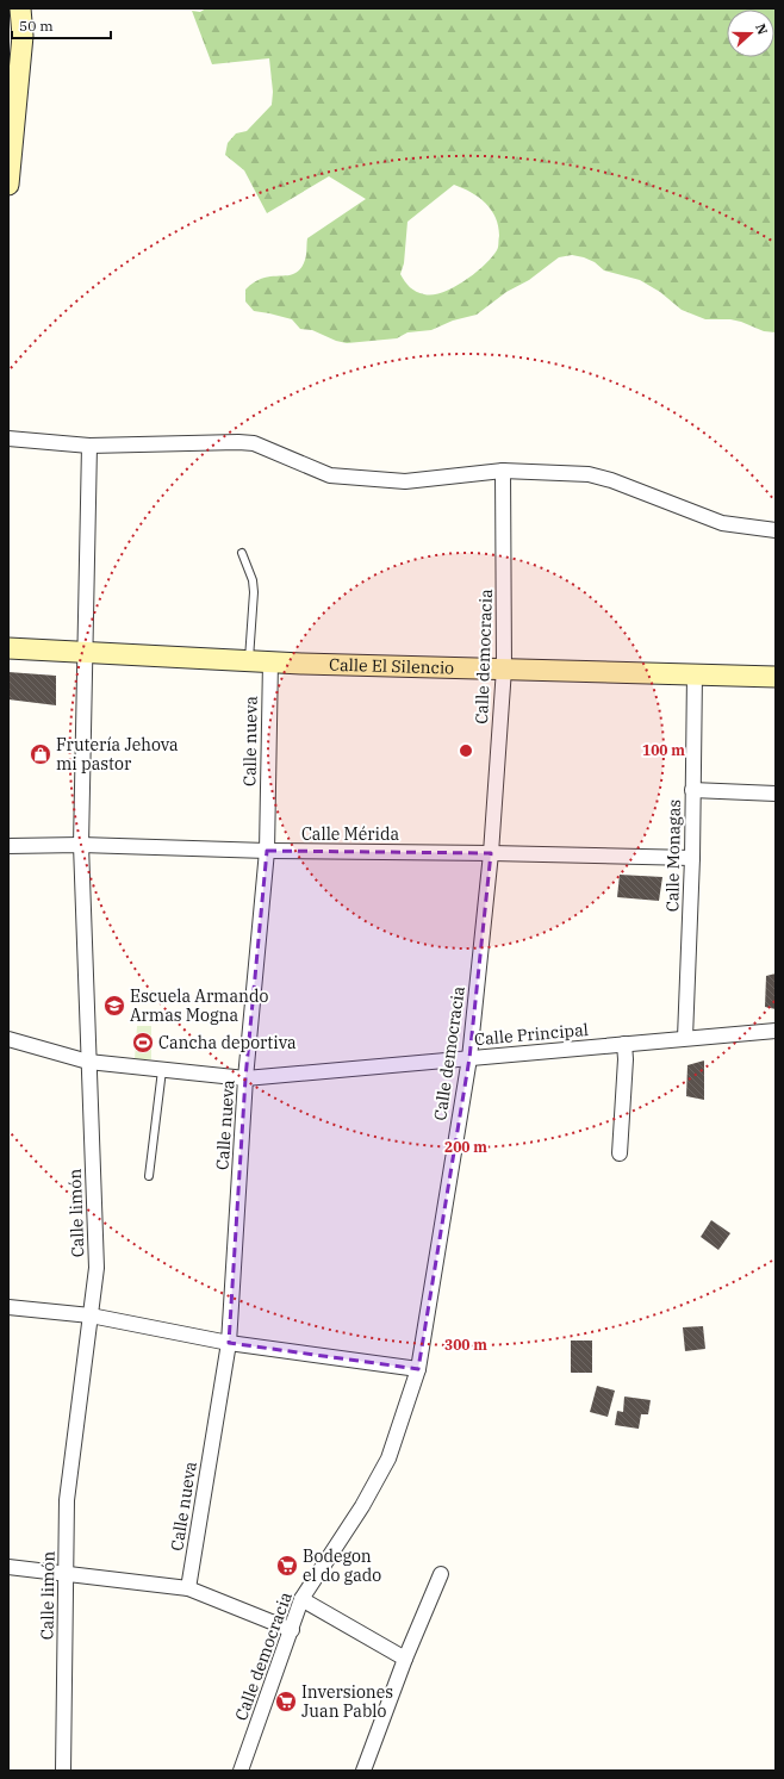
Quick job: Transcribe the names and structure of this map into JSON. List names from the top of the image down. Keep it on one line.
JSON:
{"streets":{"street":["Calle democracia","Calle El Silencio","Calle nueva","Calle Mérida","Calle Monagas","Calle Principal","Calle limón"]},"crossings":[["Calle democracia","Calle El Silencio"],["Calle democracia","Calle Mérida"],["Calle democracia","Calle Principal"],["Calle El Silencio","Calle nueva"],["Calle El Silencio","Calle Monagas"],["Calle El Silencio","Calle limón"],["Calle nueva","Calle Mérida"],["Calle nueva","Calle Principal"],["Calle Mérida","Calle Monagas"],["Calle Mérida","Calle limón"],["Calle Monagas","Calle Principal"],["Calle Principal","Calle limón"]],"places":{"shop":["Frutería Jehova mi pastor"],"school or university":["Escuela Armando Armas Mogna"],"sports":["Cancha deportiva"],"supermarket":["Bodegon el do gado","Inversiones Juan Pablo"]},"scale_bar":"50 m","north":"right","rings":["100 m","200 m","300 m"]}
